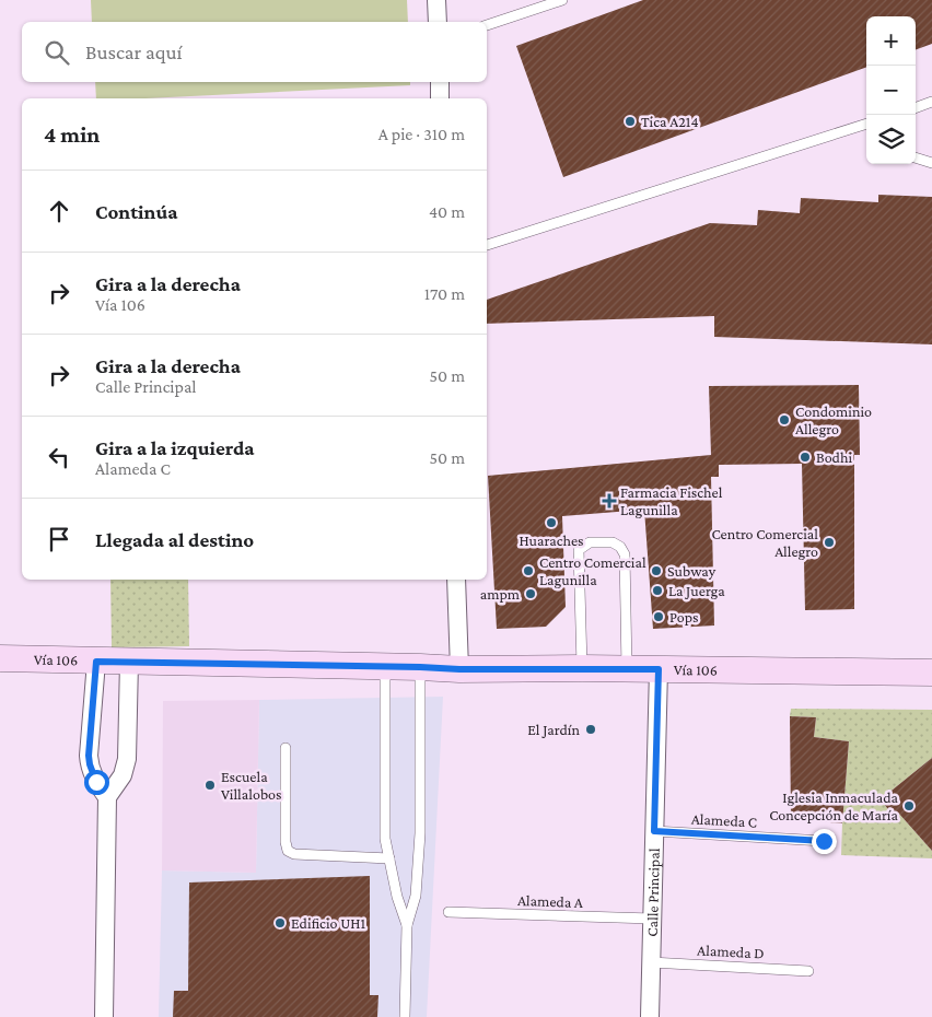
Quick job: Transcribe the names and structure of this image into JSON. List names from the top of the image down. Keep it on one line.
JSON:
{"streets":{"main road":["Vía 106"],"street":["Calle Principal"],"lane":["Alameda C","Alameda A","Alameda D"]},"crossings":[["Vía 106","Calle Principal"],["Alameda C","Calle Principal"],["Calle Principal","Alameda A"],["Calle Principal","Alameda D"]],"places":{"other":["Tica A214","Condominio Allegro","Bodhi","Huaraches","Centro Comercial Allegro","Centro Comercial Lagunilla","Subway","La Juerga","ampm","Pops","El Jardín","Escuela Villalobos","Iglesia Inmaculada Concepción de María","Edificio UH1"],"health":["Farmacia Fischel Lagunilla"]},"page":{"map_buttons":["+","−"],"search":"Buscar aquí","heading":["4 min","A pie · 310 m"],"list":[["Continúa","40 m"],["Gira a la derecha","Vía 106","170 m"],["Gira a la derecha","Calle Principal","50 m"],["Gira a la izquierda","Alameda C","50 m"],"Llegada al destino"]}}
